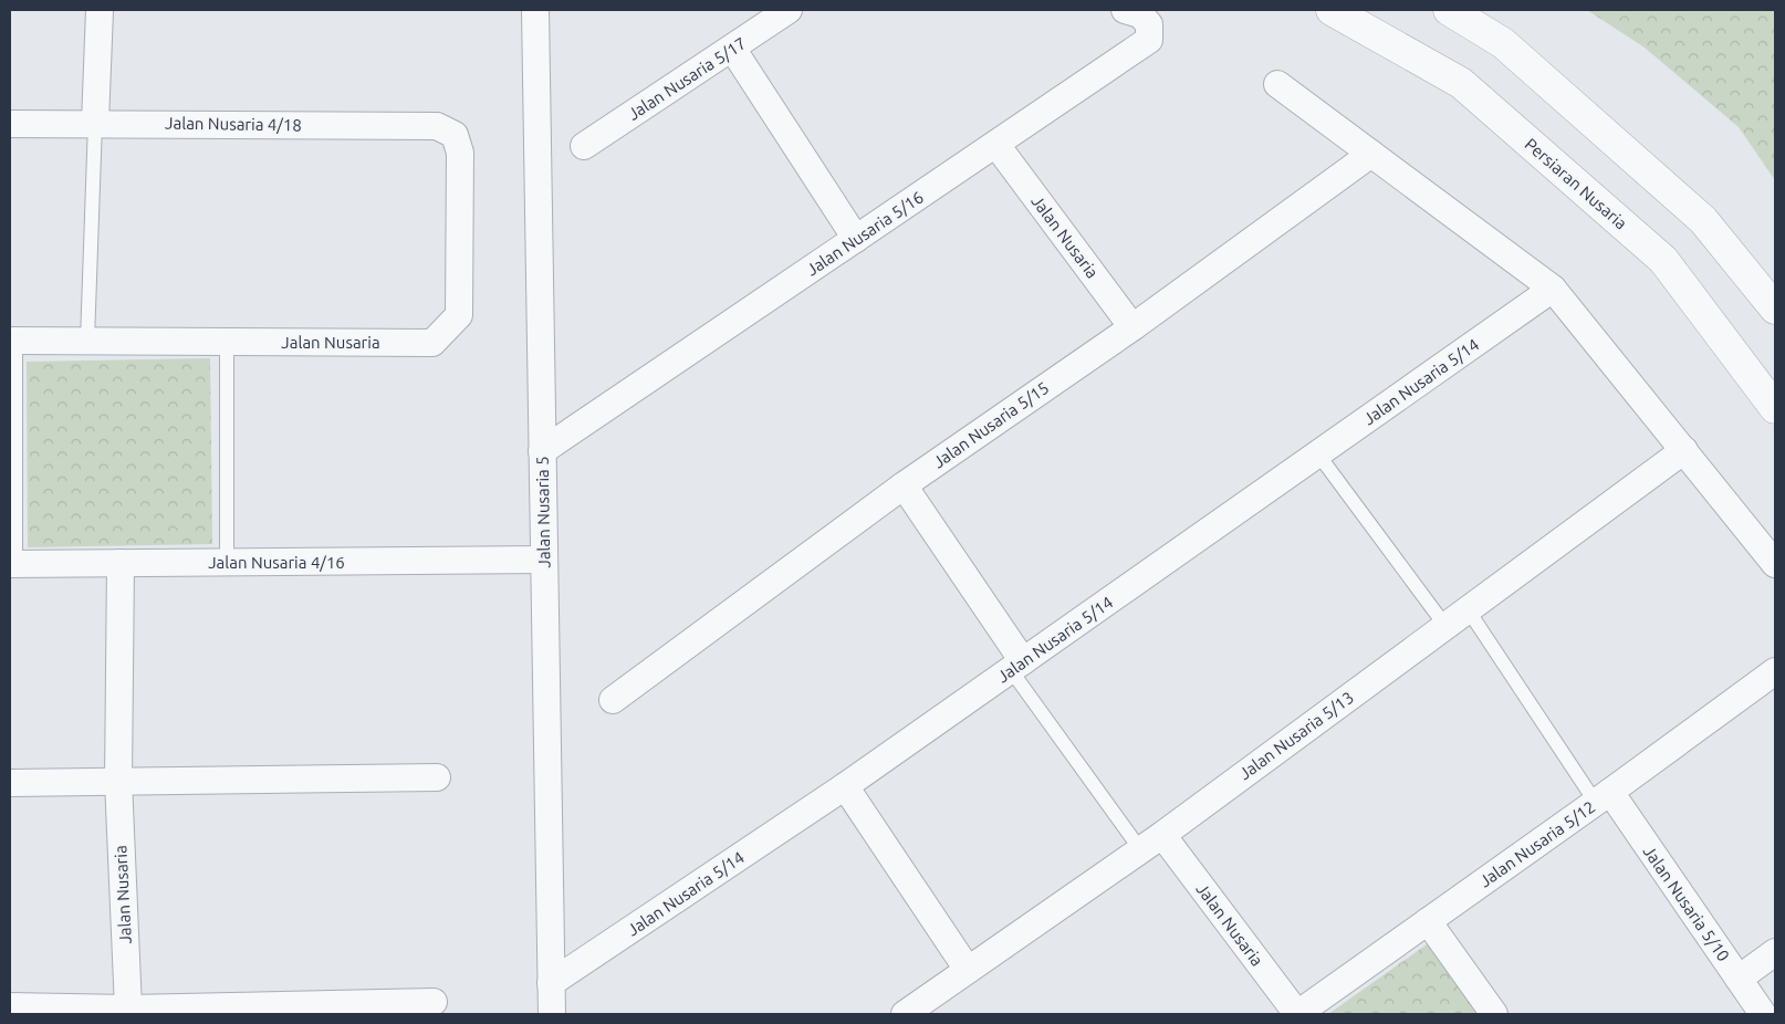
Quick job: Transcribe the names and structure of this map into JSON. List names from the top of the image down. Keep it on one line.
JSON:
{"streets":{"street":["Jalan Nusaria 5/17","Jalan Nusaria 4/18","Persiaran Nusaria","Jalan Nusaria 5/16","Jalan Nusaria","Jalan Nusaria 5/14","Jalan Nusaria 5/15","Jalan Nusaria 5","Jalan Nusaria 4/16","Jalan Nusaria 5/13","Jalan Nusaria 5/12","Jalan Nusaria 5/10"]},"crossings":[["Jalan Nusaria 4/18","Jalan Nusaria"],["Jalan Nusaria 5/16","Jalan Nusaria"],["Jalan Nusaria 5/16","Jalan Nusaria 5"],["Jalan Nusaria","Jalan Nusaria 5/15"],["Jalan Nusaria","Jalan Nusaria 4/16"],["Jalan Nusaria","Jalan Nusaria 5/13"],["Jalan Nusaria","Jalan Nusaria 5/12"],["Jalan Nusaria 5/14","Jalan Nusaria 5"],["Jalan Nusaria 5","Jalan Nusaria 4/16"],["Jalan Nusaria 5/12","Jalan Nusaria 5/10"]]}
